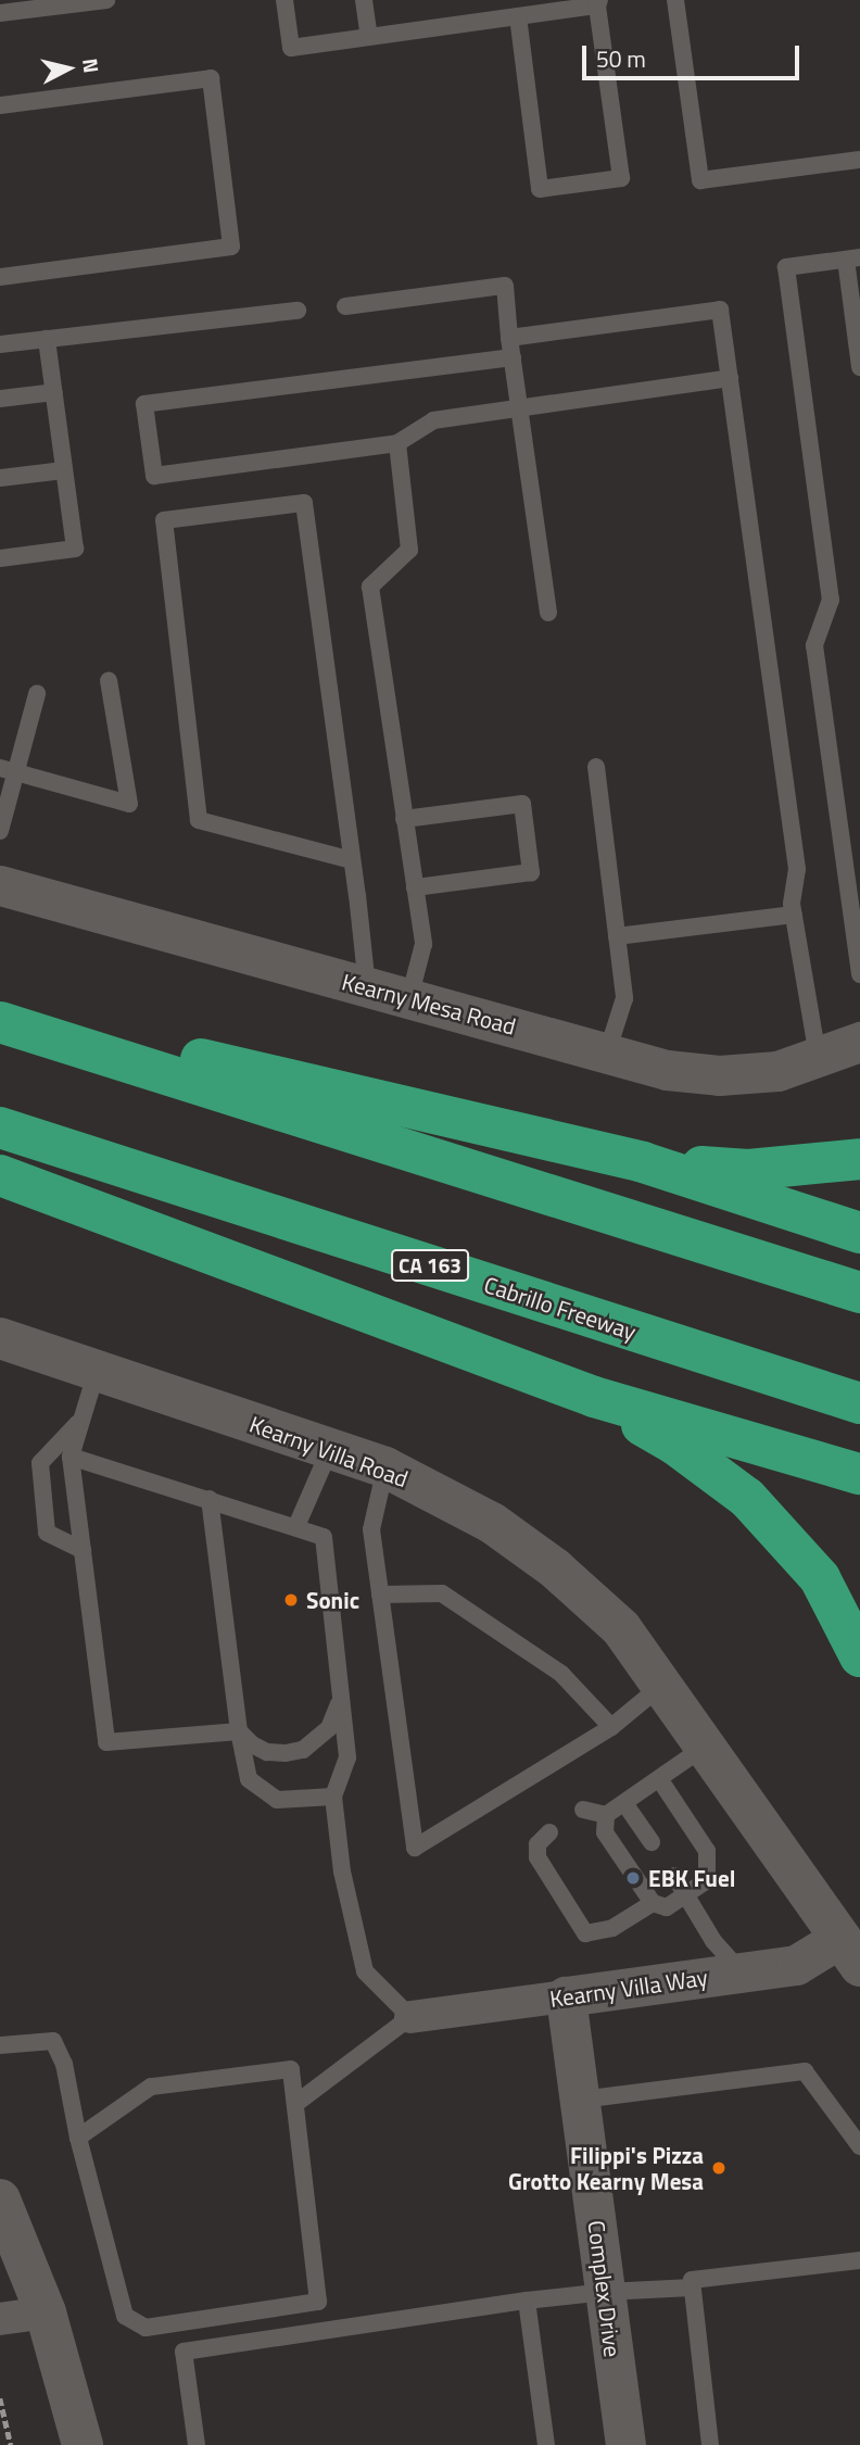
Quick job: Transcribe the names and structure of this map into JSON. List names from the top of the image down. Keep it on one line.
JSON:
{"streets":{"highway":["CA 163","Cabrillo Freeway"],"main road":["Kearny Villa Road"],"street":["Kearny Mesa Road","Kearny Villa Way","Complex Drive"]},"crossings":[["Kearny Villa Road","Kearny Villa Way"],["Kearny Villa Way","Complex Drive"]],"places":["Sonic","EBK Fuel","Filippi's Pizza Grotto Kearny Mesa"],"scale_bar":"50 m","north":"right"}
